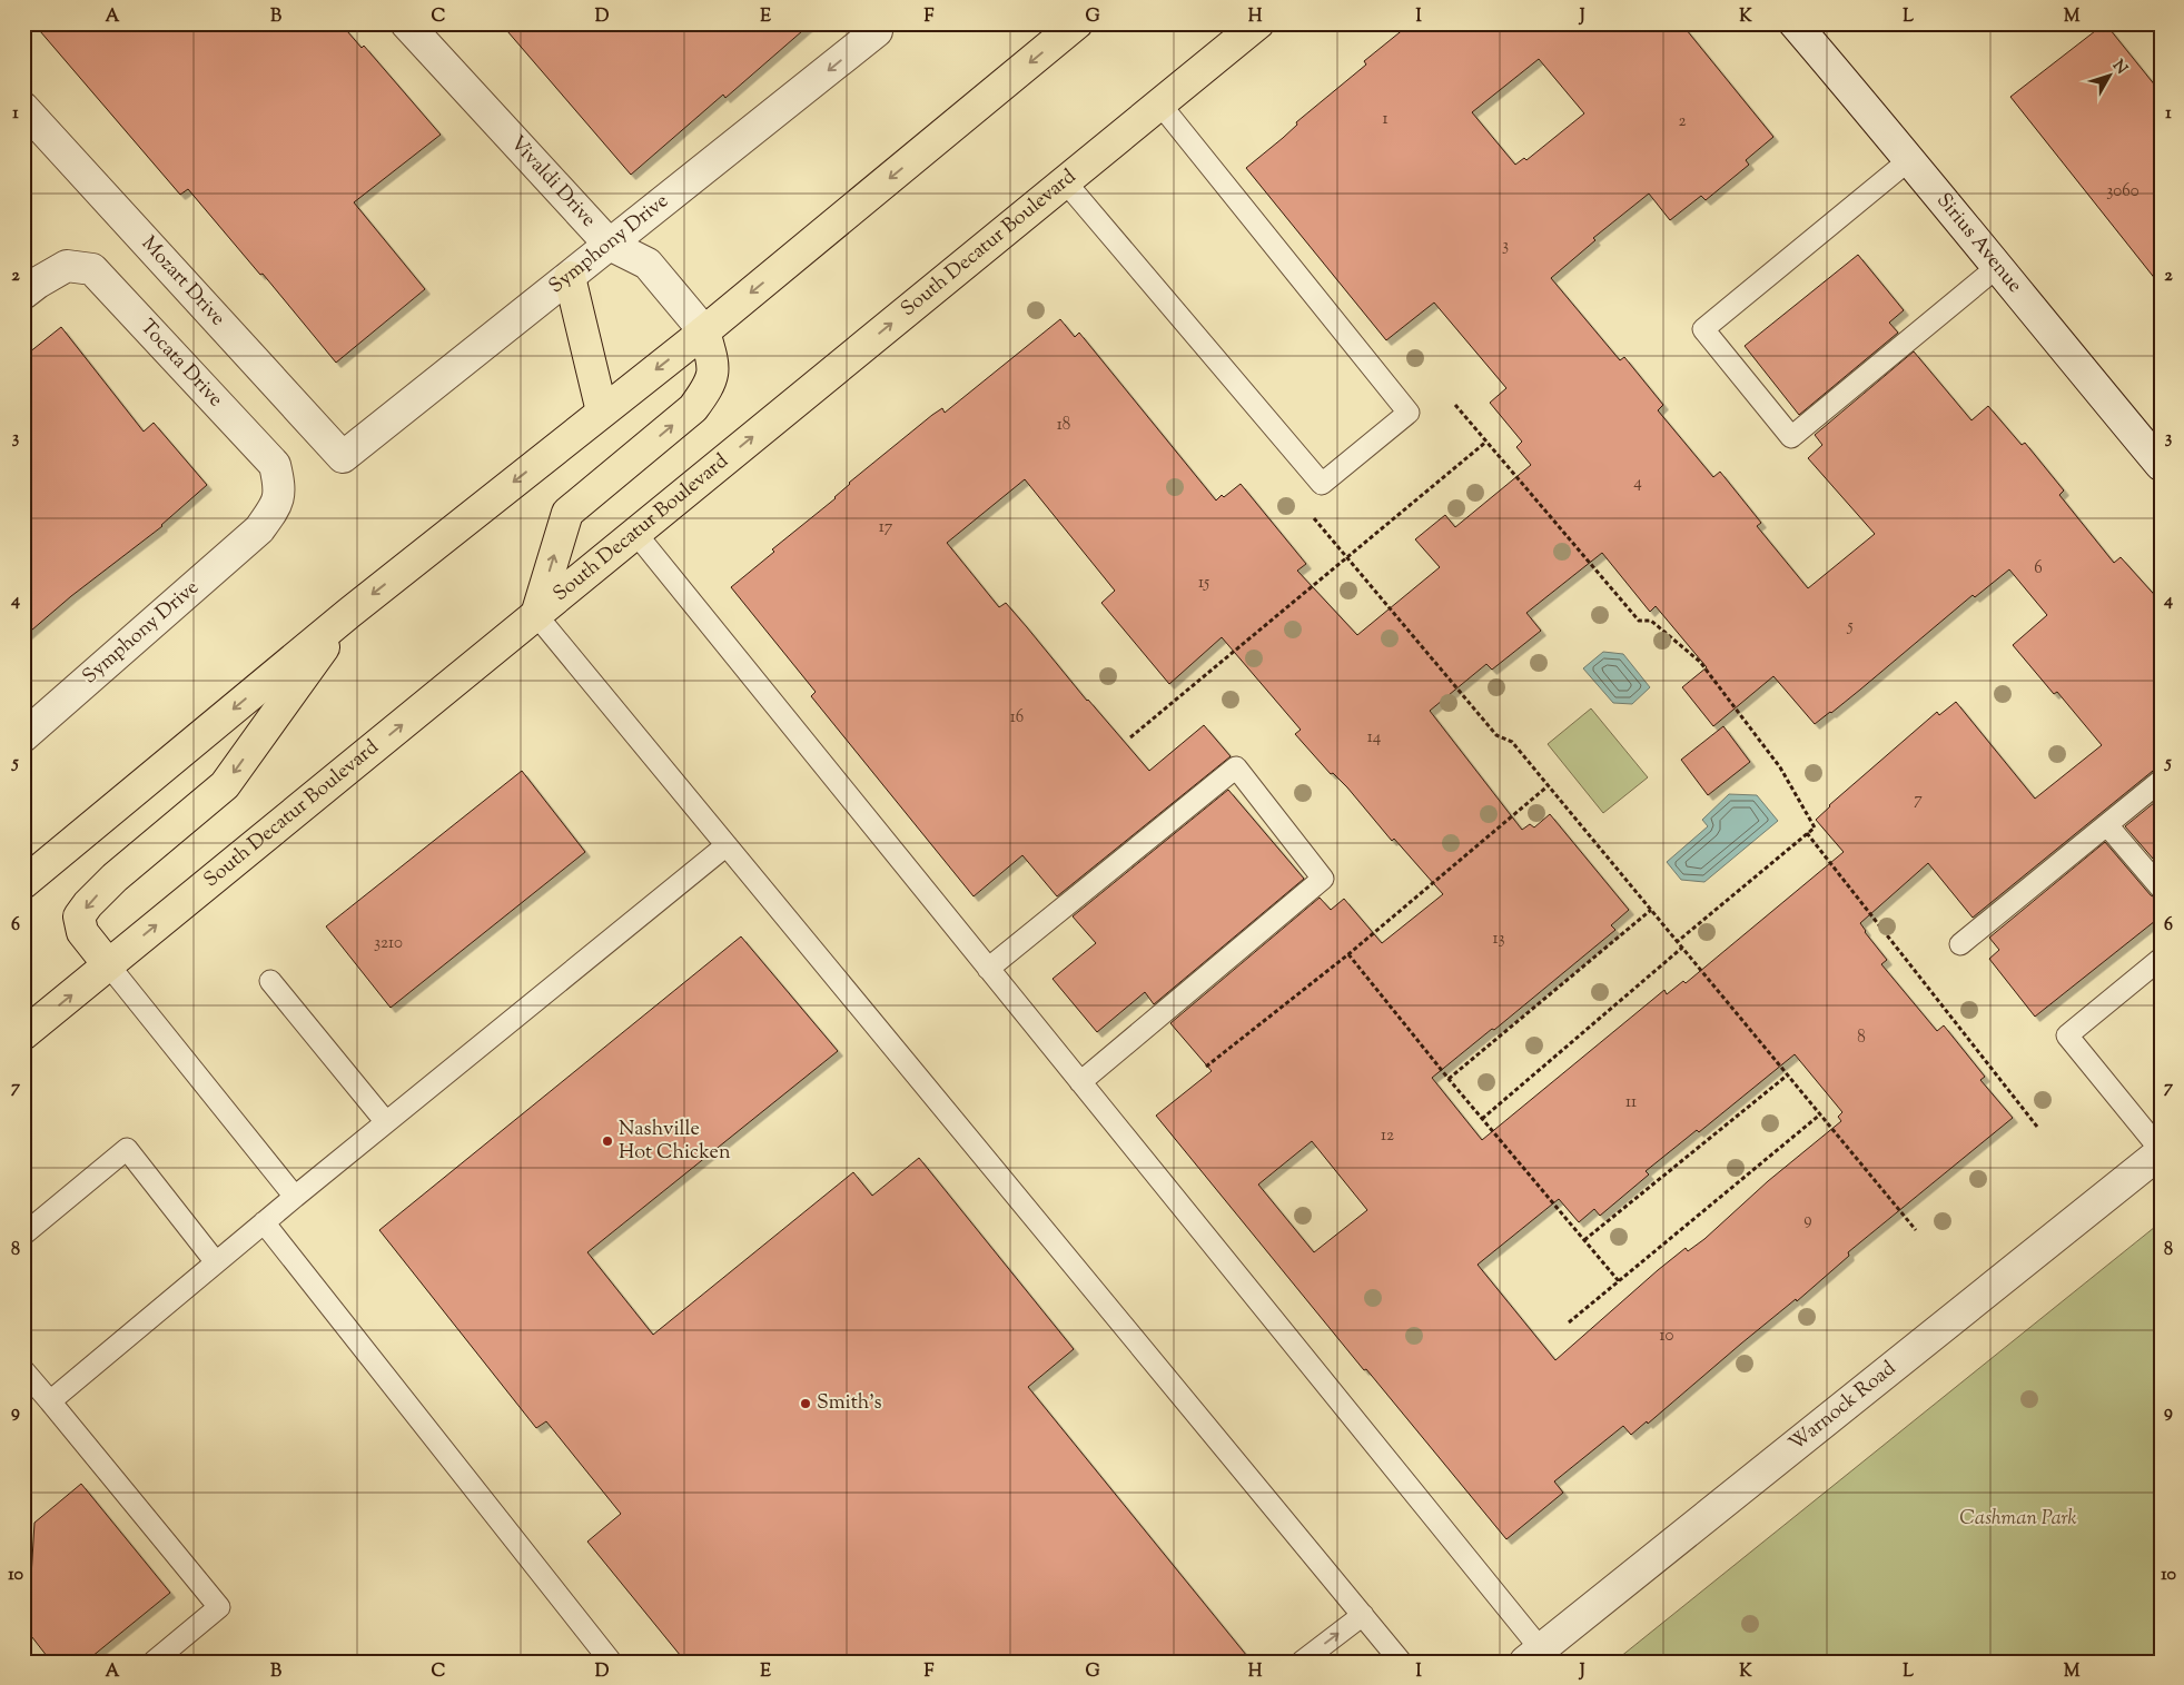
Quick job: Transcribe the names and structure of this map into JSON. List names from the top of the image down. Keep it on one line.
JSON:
{"streets":{"main road":["South Decatur Boulevard"],"street":["Vivaldi Drive","Sirius Avenue","Symphony Drive","Mozart Drive","Tocata Drive","Warnock Road"]},"crossings":[["Vivaldi Drive","Symphony Drive"],["Symphony Drive","Mozart Drive"],["Symphony Drive","Tocata Drive"]],"parks":["Cashman Park"],"places":["Nashville Hot Chicken","Smith's"],"house_numbers":["1","2","3060","3","18","4","17","6","15","5","16","14","7","13","3210","8","11","12","9","10"],"north":"top right","grid":{"columns":["A","B","C","D","E","F","G","H","I","J","K","L","M"],"rows":["1","2","3","4","5","6","7","8","9","10"]}}
